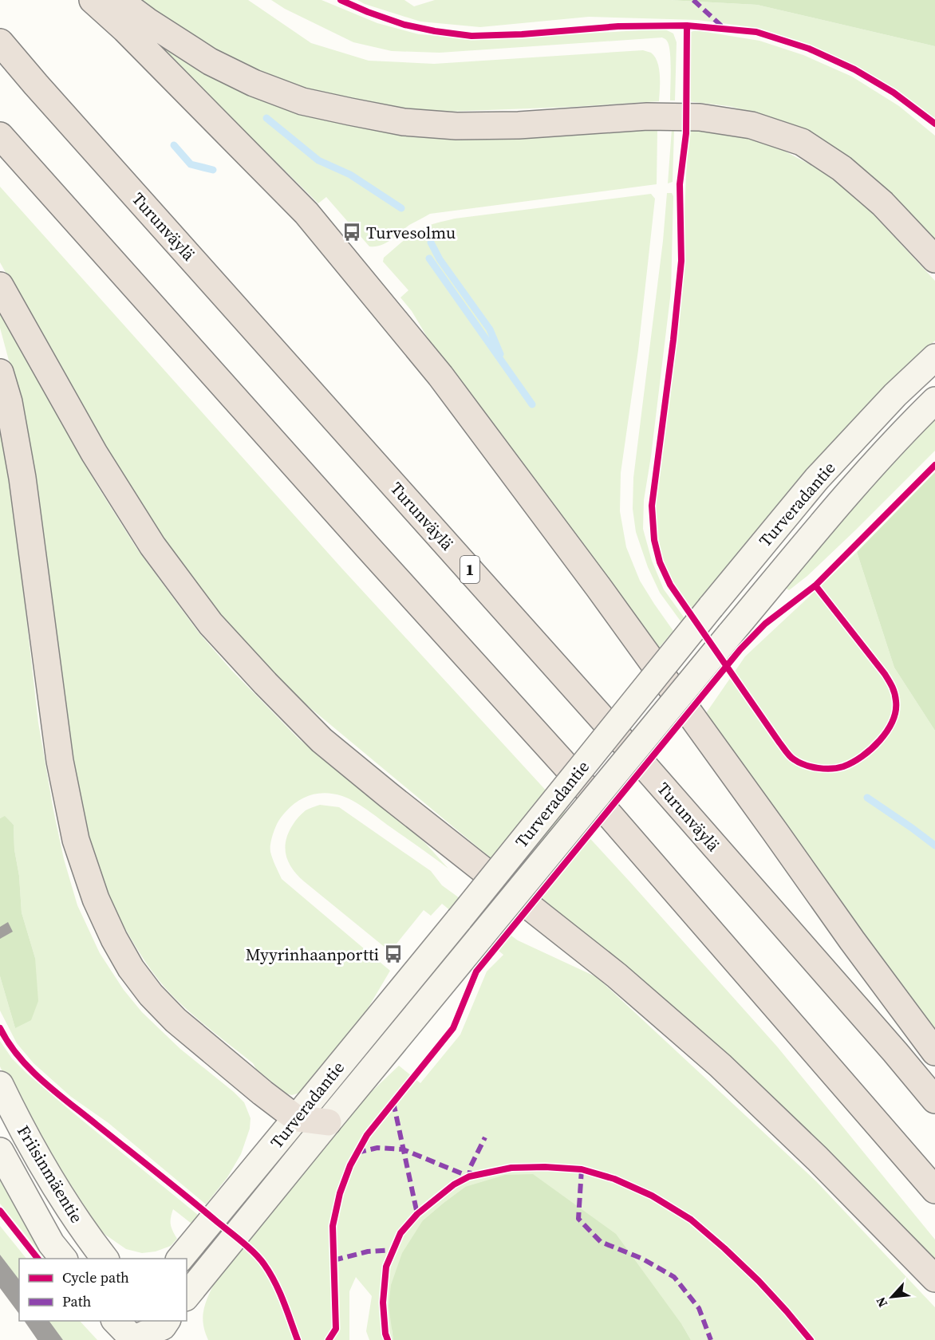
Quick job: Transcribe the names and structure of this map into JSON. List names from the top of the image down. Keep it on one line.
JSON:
{"streets":{"highway":["Turunväylä","1"],"main road":["Turveradantie","Friisinmäentie"]},"places":{"bus stop":["Turvesolmu","Myyrinhaanportti"]},"legend":["Cycle path","Path"],"north":"bottom left"}
